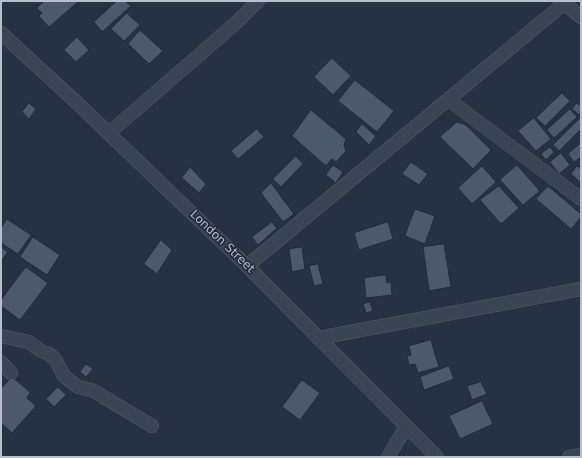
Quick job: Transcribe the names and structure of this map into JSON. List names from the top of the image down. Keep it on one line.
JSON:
{"streets":{"street":["London Street"]}}
